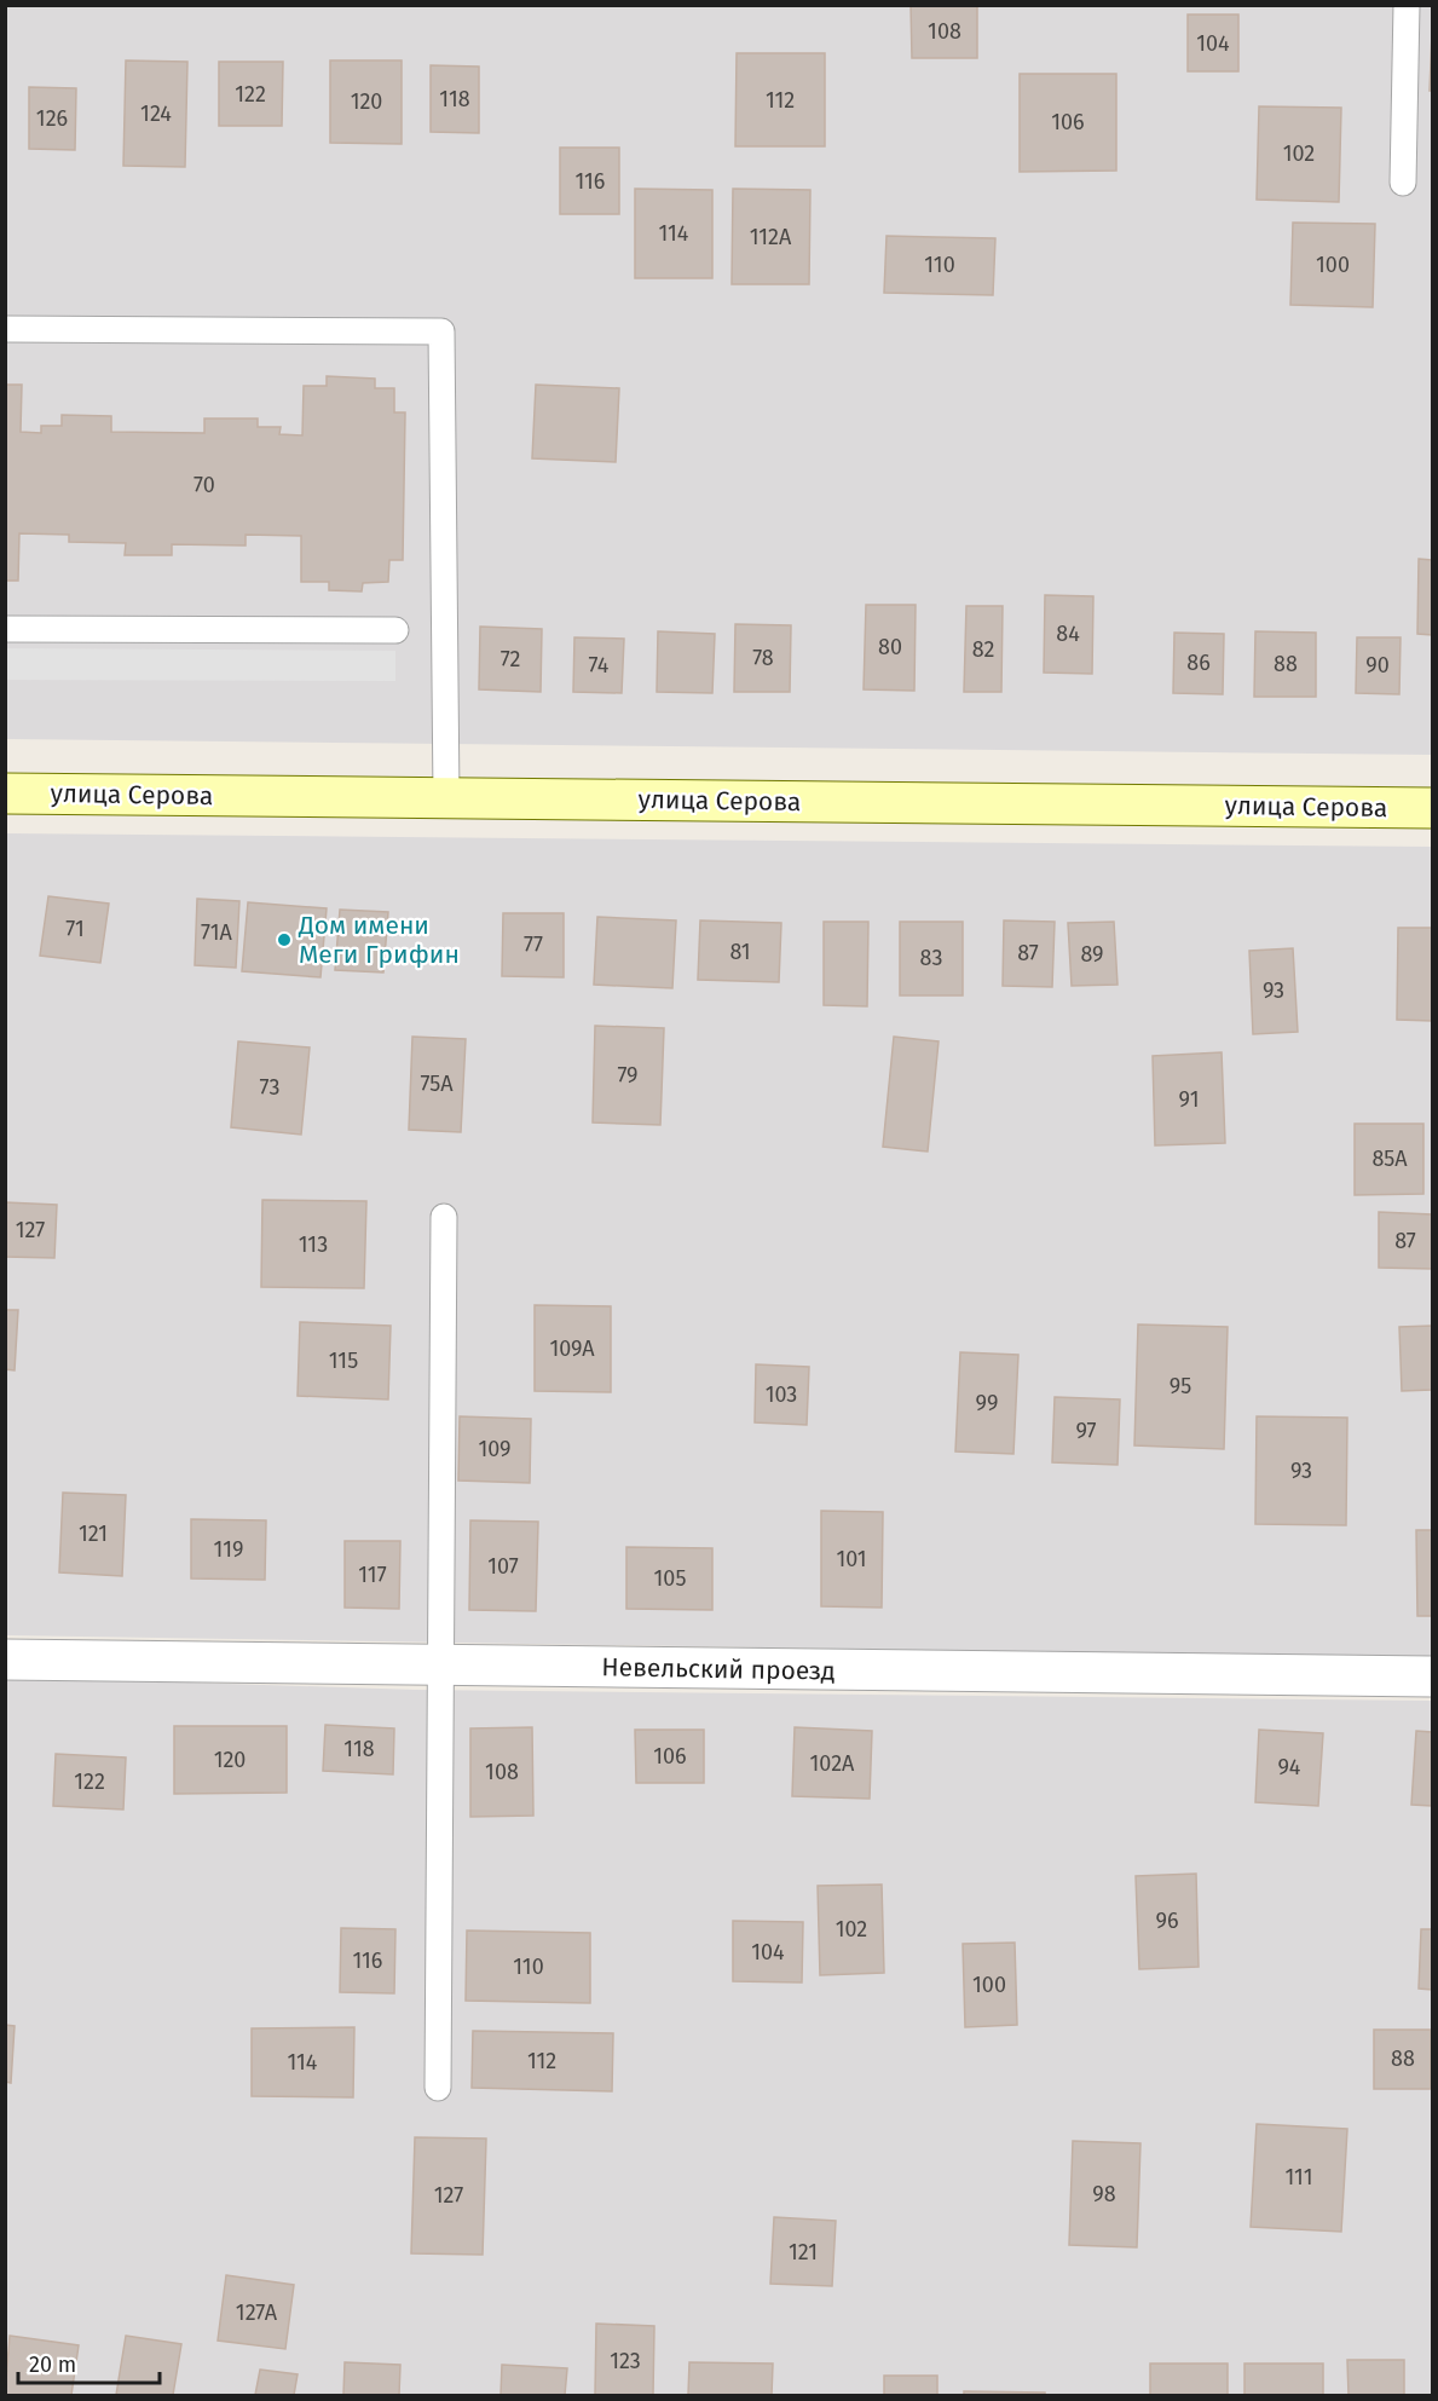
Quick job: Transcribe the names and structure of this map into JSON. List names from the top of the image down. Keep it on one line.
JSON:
{"streets":{"main road":["улица Серова"],"street":["Невельский проезд"]},"places":["Дом имени Меги Грифин"],"house_numbers":["108","104","122","118","112","120","124","126","106","102","116","114","112А","110","100","70","84","80","82","78","72","86","88","74","90","71","71А","77","81","87","89","83","93","79","75А","73","91","85А","127","87","113","109А","115","95","103","99","97","109","93","121","119","101","107","117","105","118","106","120","102А","94","108","122","96","102","104","116","110","100","88","112","114","111","98","127","121","127А","123"],"scale_bar":"20 m"}
